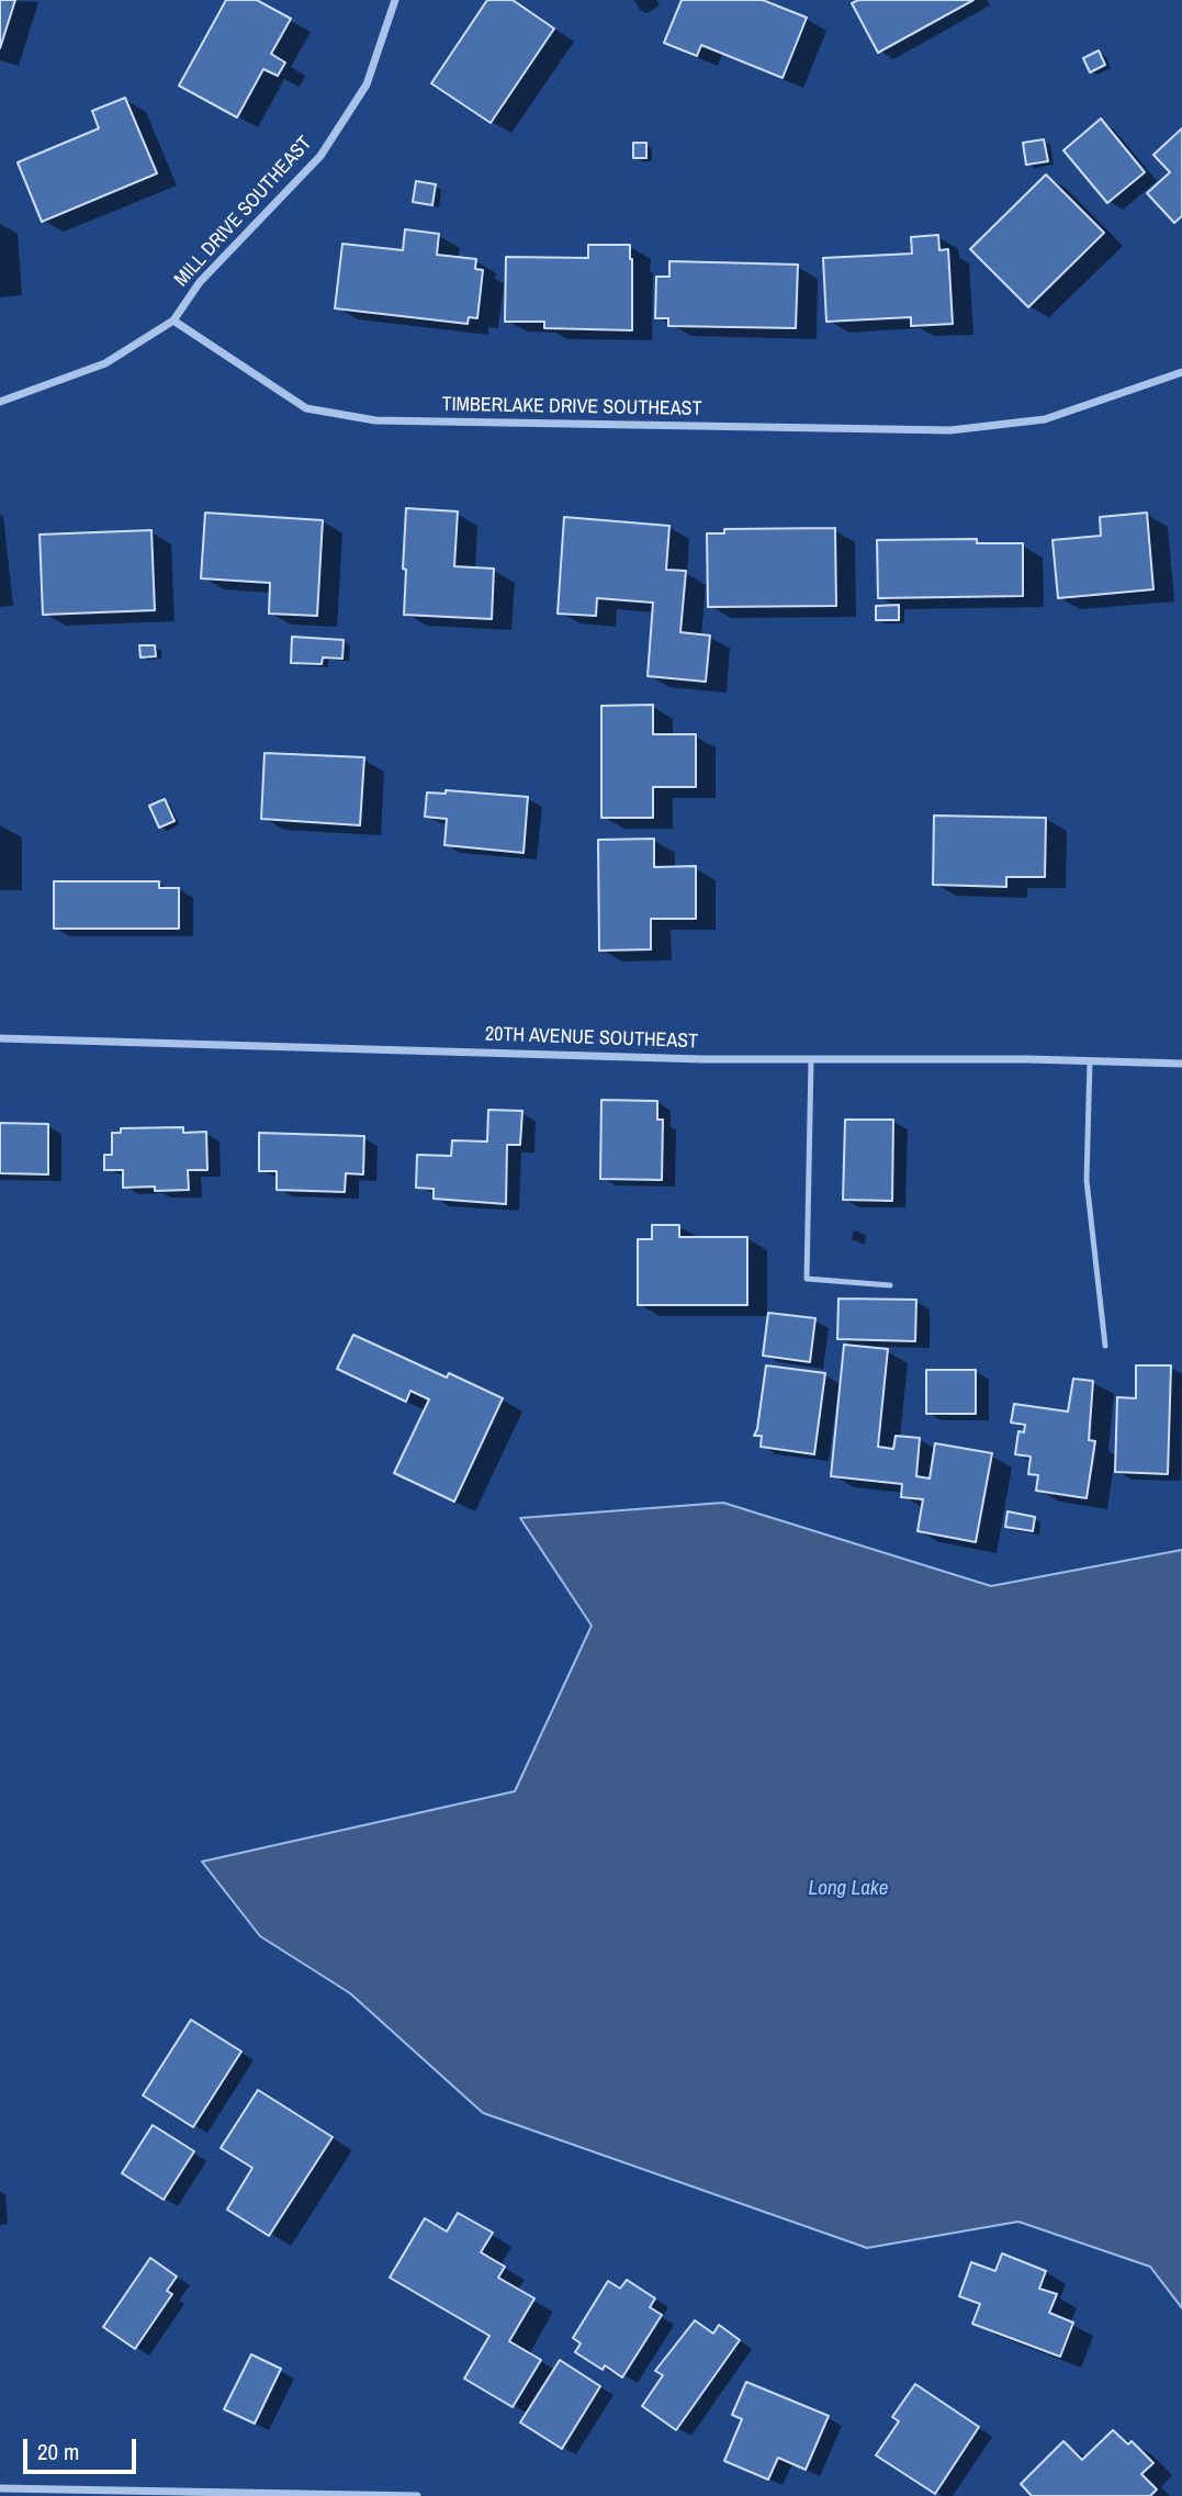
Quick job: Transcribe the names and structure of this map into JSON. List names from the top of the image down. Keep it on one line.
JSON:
{"streets":{"street":["MILL DRIVE SOUTHEAST","TIMBERLAKE DRIVE SOUTHEAST","20TH AVENUE SOUTHEAST"]},"crossings":[["MILL DRIVE SOUTHEAST","TIMBERLAKE DRIVE SOUTHEAST"]],"water":["Long Lake"],"scale_bar":"20 m"}
